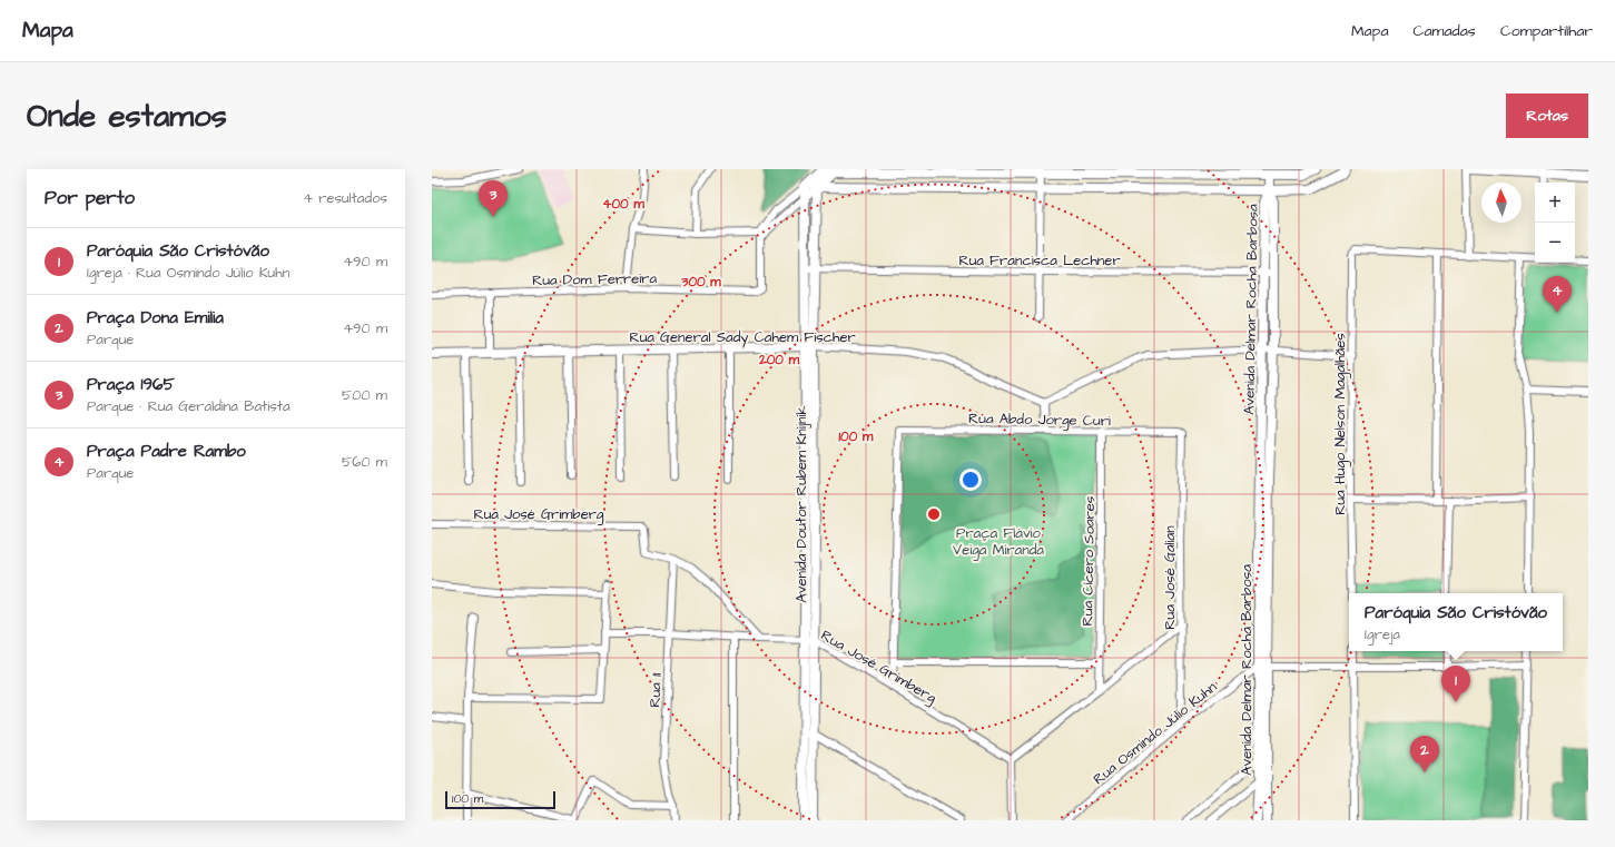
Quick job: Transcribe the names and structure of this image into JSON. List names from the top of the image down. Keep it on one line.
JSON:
{"streets":{"street":["Rua Francisca Lechner","Rua Dom Ferreira","Avenida Delmar Rocha Barbosa","Rua General Sady Cahem Fischer","Rua Abdo Jorge Curi","Rua Hugo Nelson Magalhães","Avenida Doutor Rubem Knijnik","Rua José Grimberg","Rua Cícero Soares","Rua José Galian","Rua 11","Rua Osmindo Júlio Kuhn"]},"crossings":[["Rua Francisca Lechner","Avenida Delmar Rocha Barbosa"],["Rua Francisca Lechner","Avenida Doutor Rubem Knijnik"],["Avenida Delmar Rocha Barbosa","Rua Osmindo Júlio Kuhn"],["Rua General Sady Cahem Fischer","Avenida Doutor Rubem Knijnik"],["Rua Abdo Jorge Curi","Rua Cícero Soares"],["Rua Abdo Jorge Curi","Rua José Galian"],["Avenida Doutor Rubem Knijnik","Rua José Grimberg"],["Rua José Grimberg","Rua 11"],["Rua José Galian","Rua Osmindo Júlio Kuhn"]],"parks":["Praça Flávio Veiga Miranda"],"scale_bar":"100 m","north":"top","page":{"header":"Mapa","nav":["Mapa","Camadas","Compartilhar"],"buttons":"Rotas","title":"Onde estamos","heading":["Por perto","4 resultados"],"pins":["3","4","1","2"],"map_buttons":["+","−"],"list":[{"mark":"1","name":"Paróquia São Cristóvão","note":"Igreja · Rua Osmindo Júlio Kuhn","value":"490 m"},{"mark":"2","name":"Praça Dona Emilia","note":"Parque","value":"490 m"},{"mark":"3","name":"Praça 1965","note":"Parque · Rua Geraldina Batista","value":"500 m"},{"mark":"4","name":"Praça Padre Rambo","note":"Parque","value":"560 m"}],"popup":["Paróquia São Cristóvão","Igreja"],"scale":"100 m"},"rings":["400 m","300 m","200 m","100 m"]}
